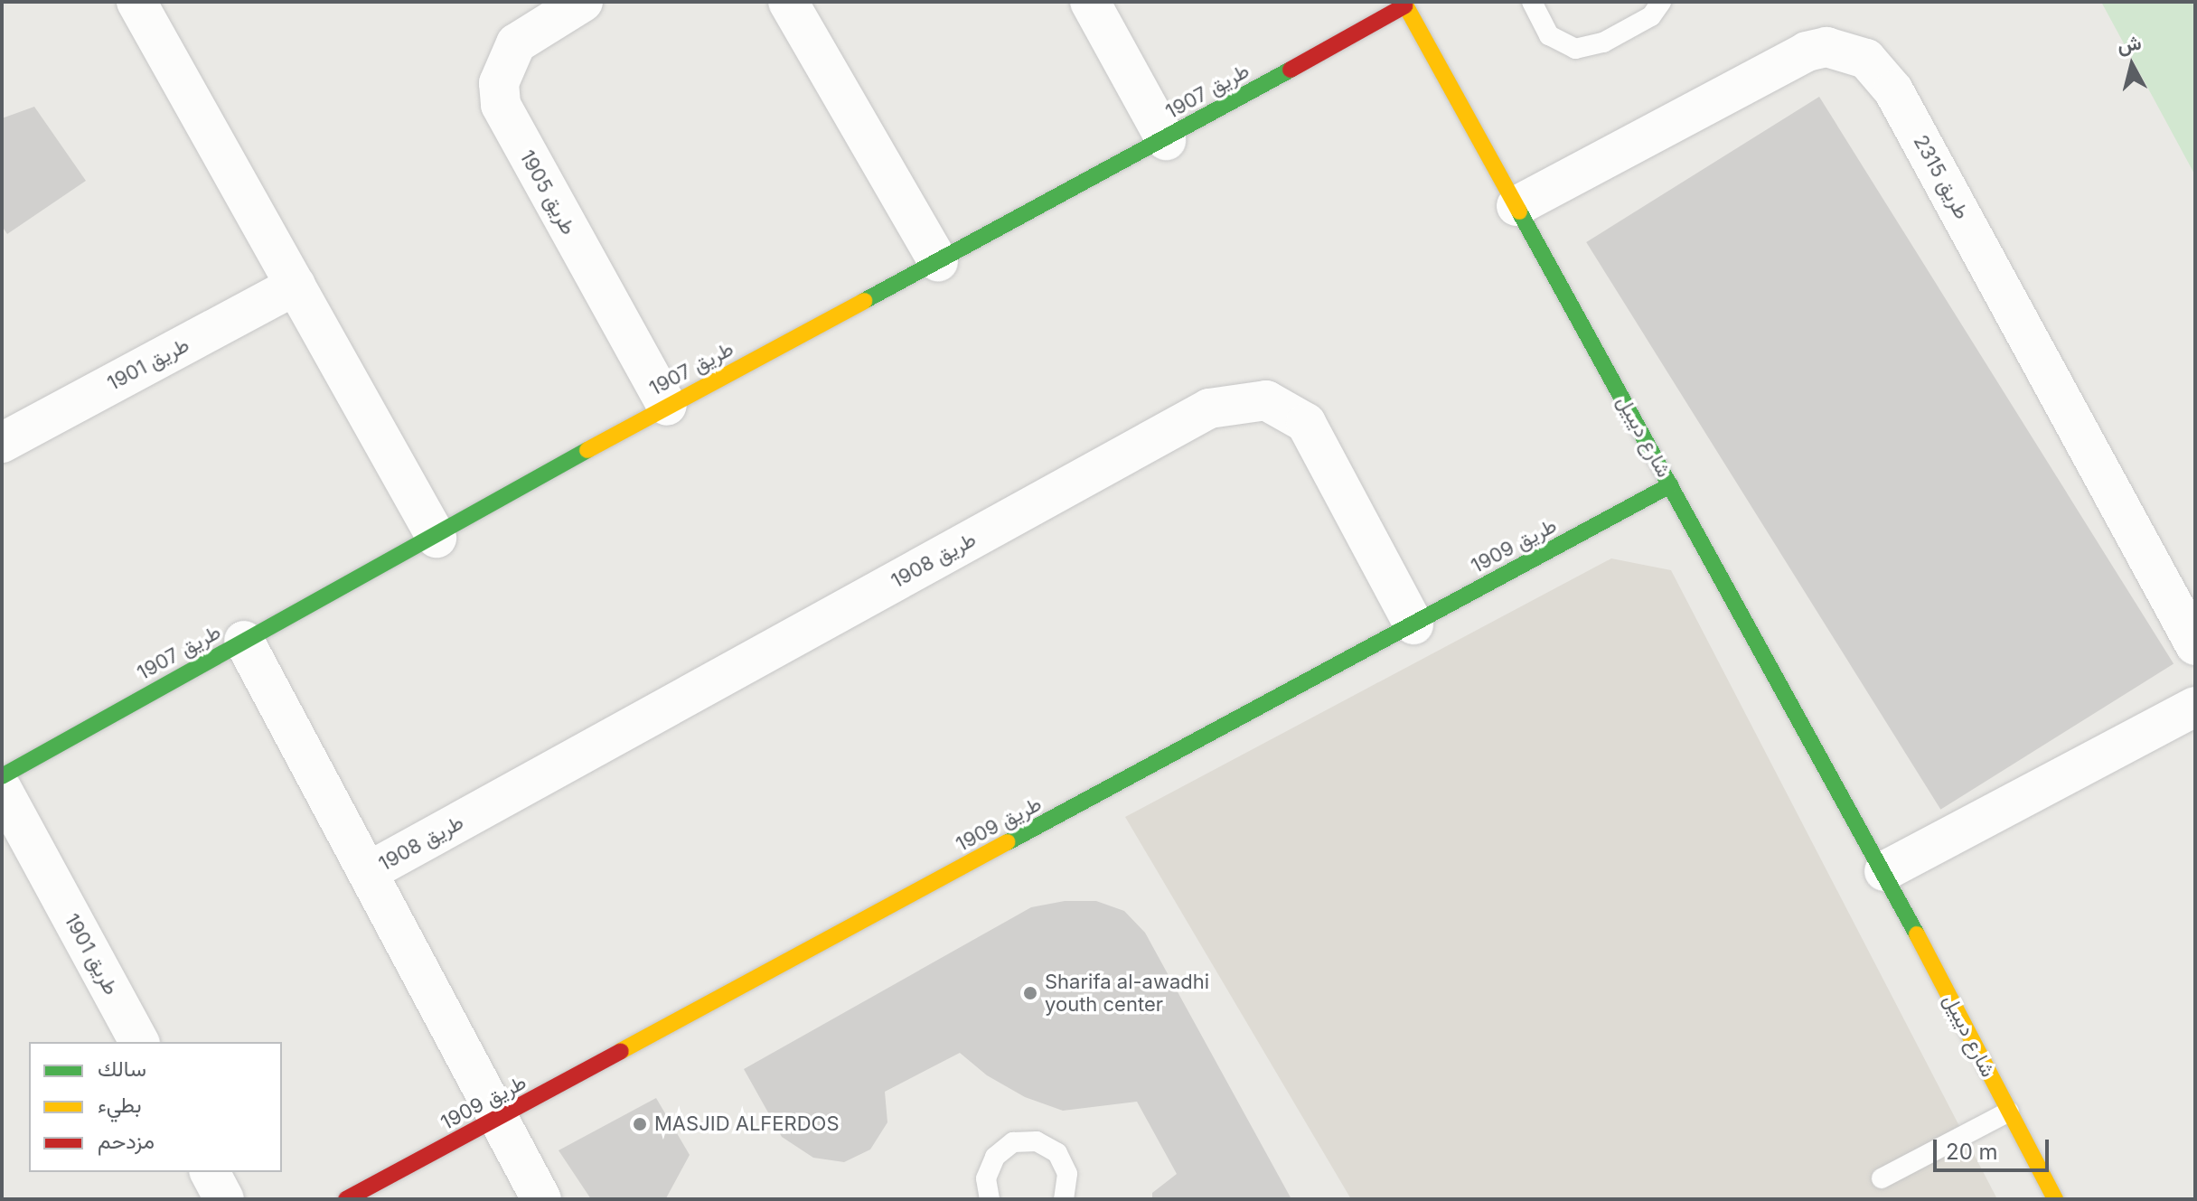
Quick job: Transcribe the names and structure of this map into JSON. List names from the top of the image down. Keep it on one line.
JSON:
{"streets":{"street":["طريق 1907","طريق 2315","طريق 1905","طريق 1901","شارع ديبيل","طريق 1909","طريق 1908"]},"crossings":[["طريق 1907","طريق 1905"],["طريق 1907","شارع ديبيل"],["طريق 1907","طريق 1908"],["طريق 2315","شارع ديبيل"],["شارع ديبيل","طريق 1909"],["طريق 1909","طريق 1908"]],"places":["Sharifa al-awadhi youth center","MASJID ALFERDOS"],"legend":["سالك","بطيء","مزدحم"],"scale_bar":"20 m","north":"top"}
